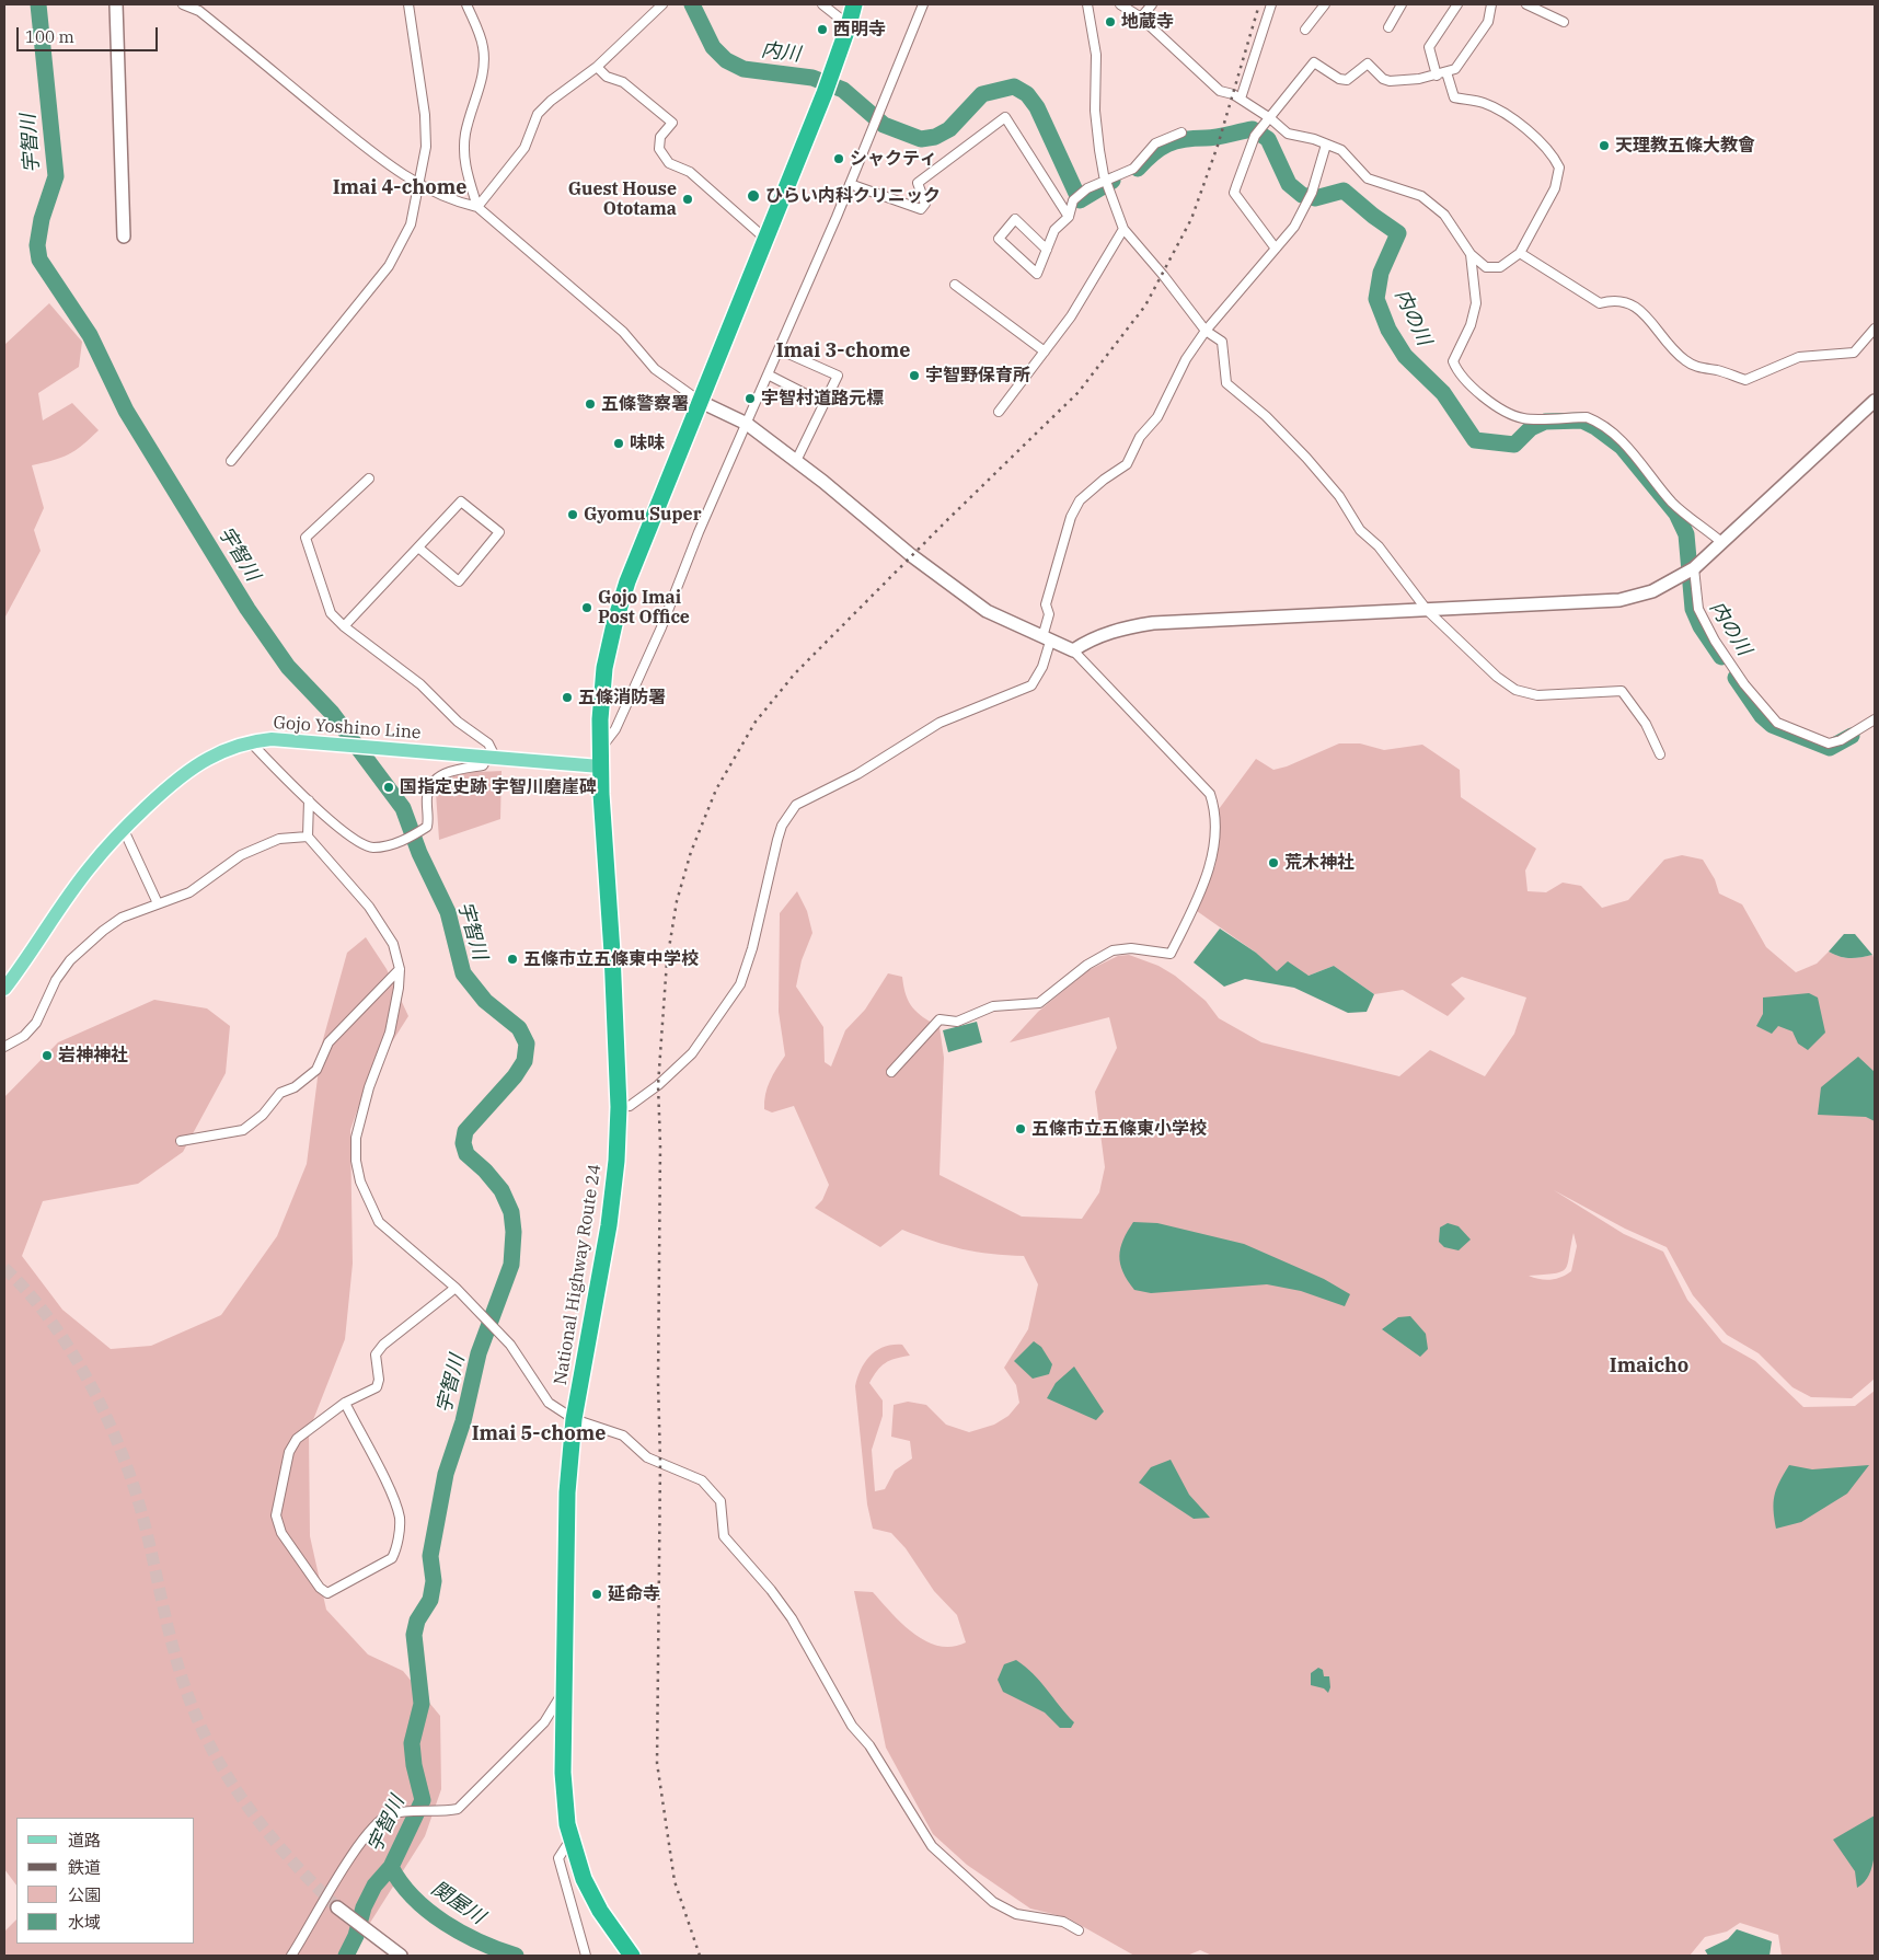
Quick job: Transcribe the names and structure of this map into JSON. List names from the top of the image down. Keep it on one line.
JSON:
{"streets":{"highway":["National Highway Route 24"],"main road":["Gojo Yoshino Line"]},"crossings":[["Gojo Yoshino Line","National Highway Route 24"]],"districts":["Imai 4-chome","Imai 3-chome","Imaicho","Imai 5-chome"],"water":["内川","宇智川","内の川","関屋川"],"places":["地蔵寺","西明寺","天理教五條大教會","シャクティ","ひらい内科クリニック","Guest House Ototama","宇智野保育所","宇智村道路元標","五條警察署","味味","Gyomu Super","Gojo Imai Post Office","五條消防署","国指定史跡 宇智川磨崖碑","荒木神社","五條市立五條東中学校","岩神神社","五條市立五條東小学校","延命寺"],"legend":["道路","鉄道","公園","水域"],"scale_bar":"100 m"}
